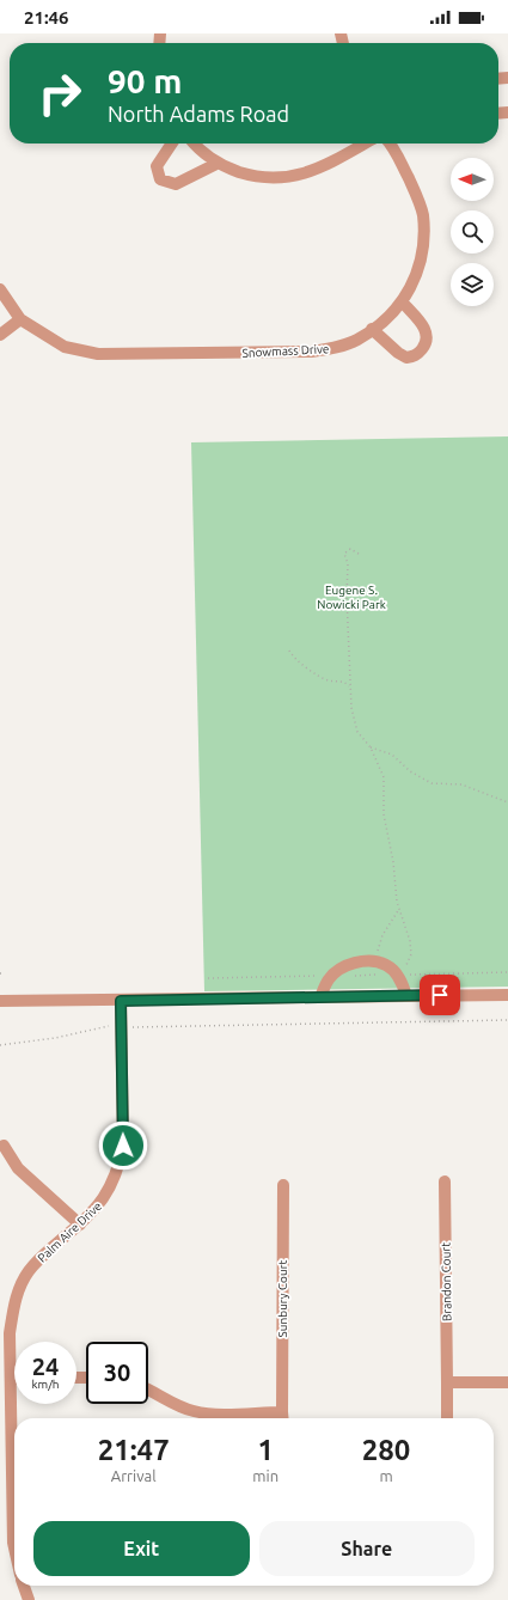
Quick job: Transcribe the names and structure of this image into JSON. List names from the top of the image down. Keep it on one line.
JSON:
{"streets":{"street":["Snowmass Drive","Palm Aire Drive","Brandon Court","Sunbury Court"]},"parks":["Eugene S. Nowicki Park"],"north":"left","page":{"status":"21:46","turn":["90 m","North Adams Road"],"speed":"24 km/h","limit":"30","eta":["21:47","Arrival","1","min","280","m"],"buttons":["Exit","Share"]}}
